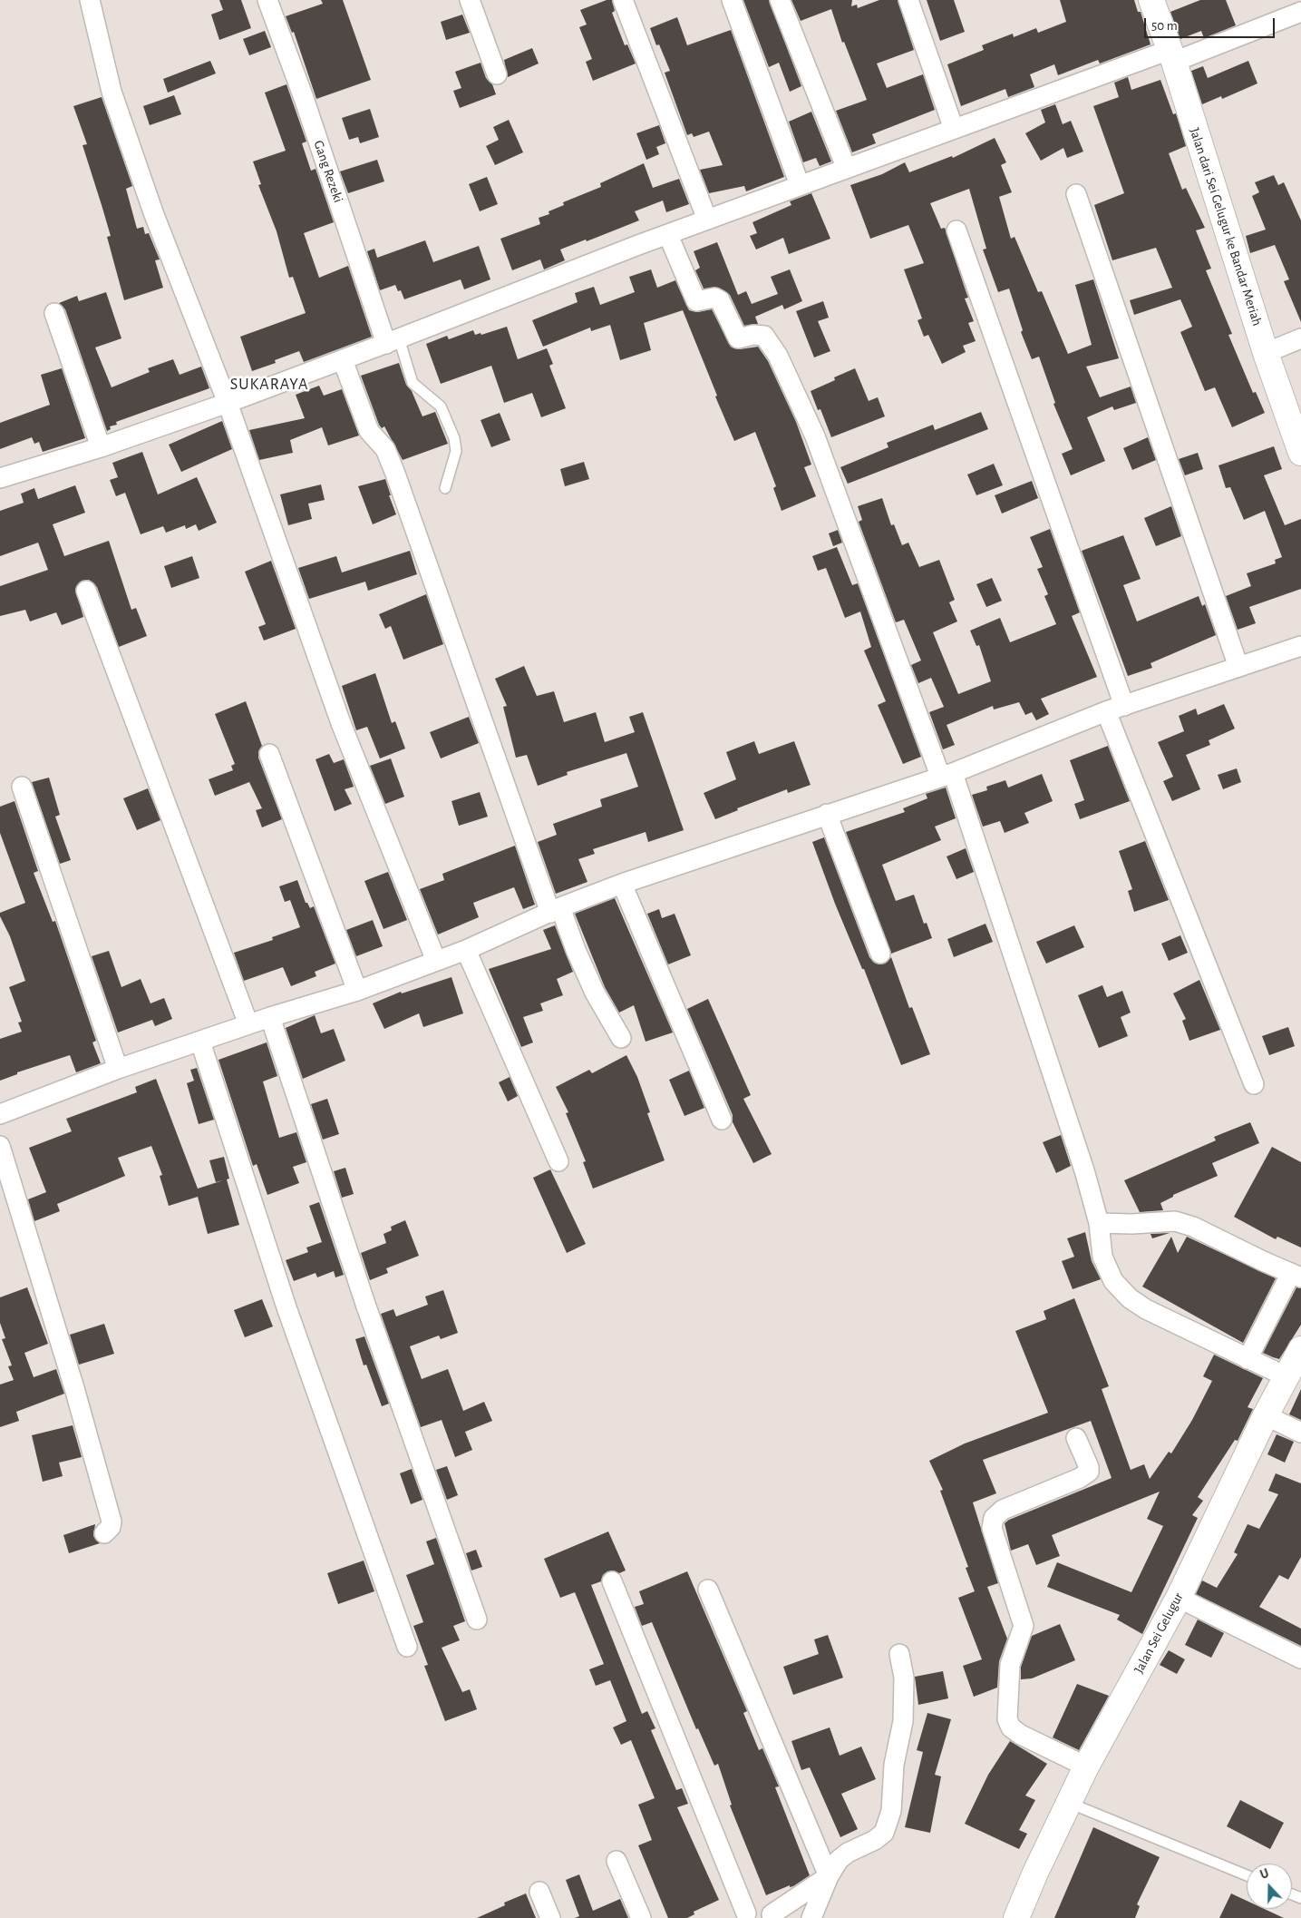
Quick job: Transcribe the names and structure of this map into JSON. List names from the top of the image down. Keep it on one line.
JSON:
{"streets":{"main road":["Jalan dari Sei Gelugur ke Bandar Meriah","Jalan Sei Gelugur"],"street":["Gang Rezeki"]},"districts":["SUKARAYA"],"scale_bar":"50 m","north":"top"}
